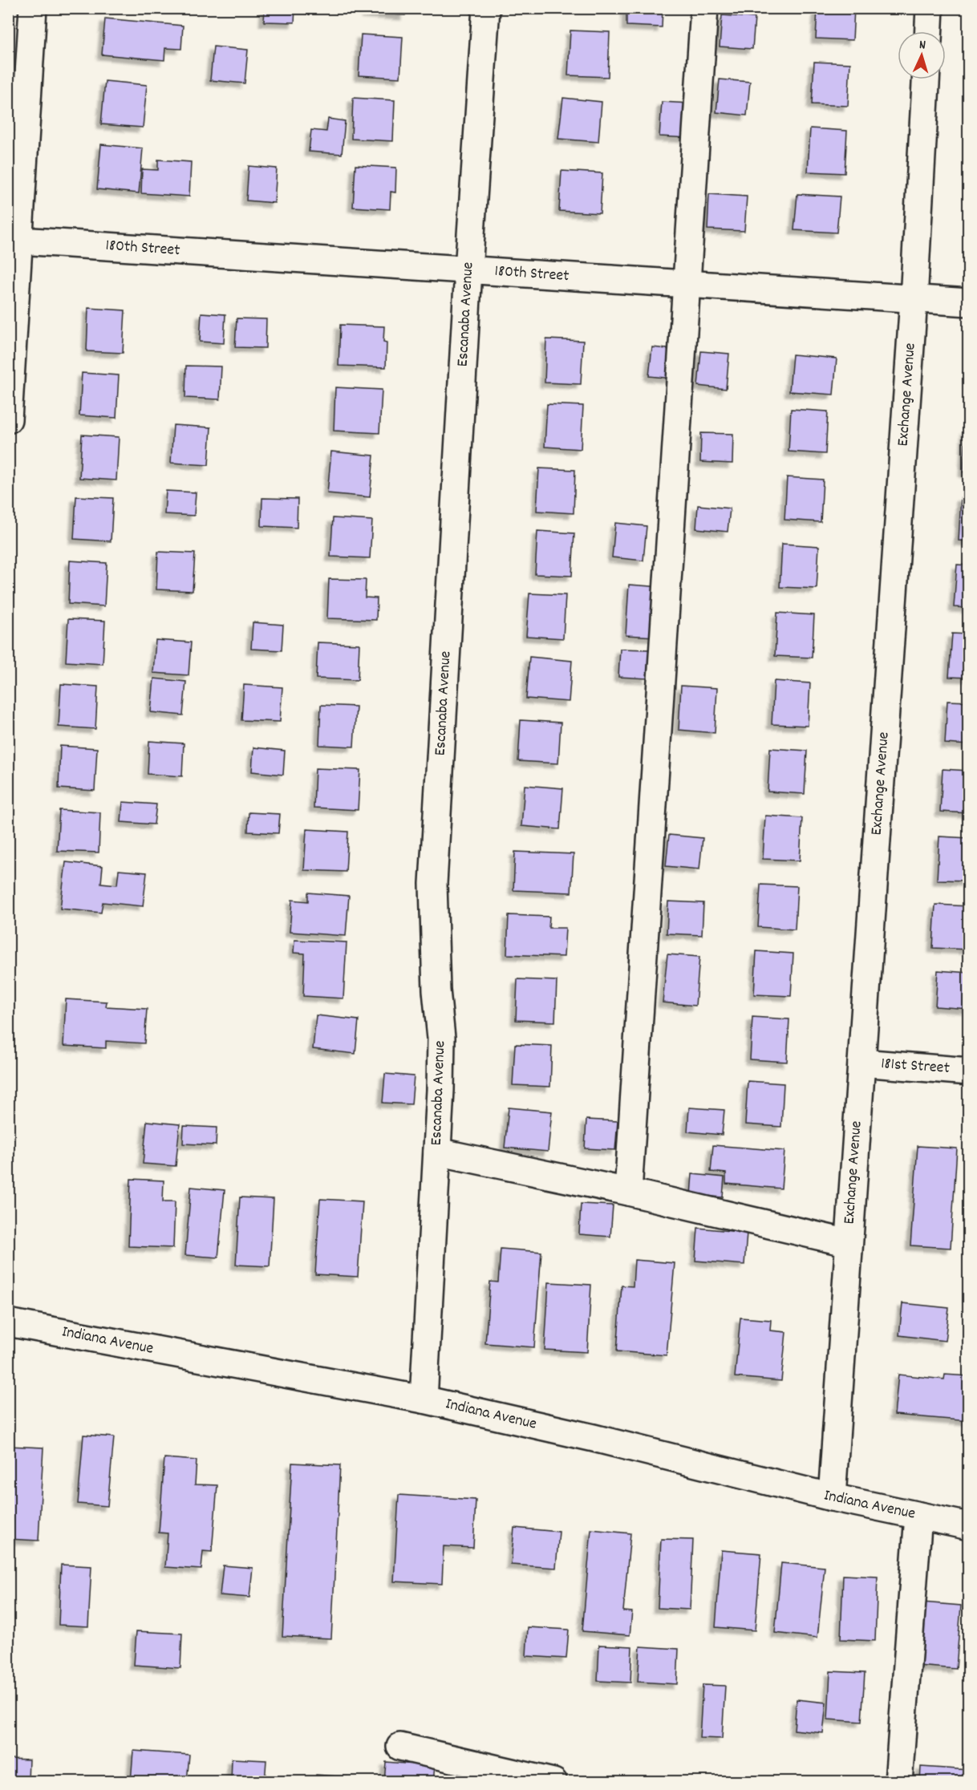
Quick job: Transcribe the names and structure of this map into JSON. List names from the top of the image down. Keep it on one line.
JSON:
{"streets":{"street":["180th Street","Escanaba Avenue","Exchange Avenue","181st Street","Indiana Avenue"]},"crossings":[["180th Street","Escanaba Avenue"],["180th Street","Exchange Avenue"],["Escanaba Avenue","Indiana Avenue"],["Exchange Avenue","181st Street"],["Exchange Avenue","Indiana Avenue"]],"north":"top"}
